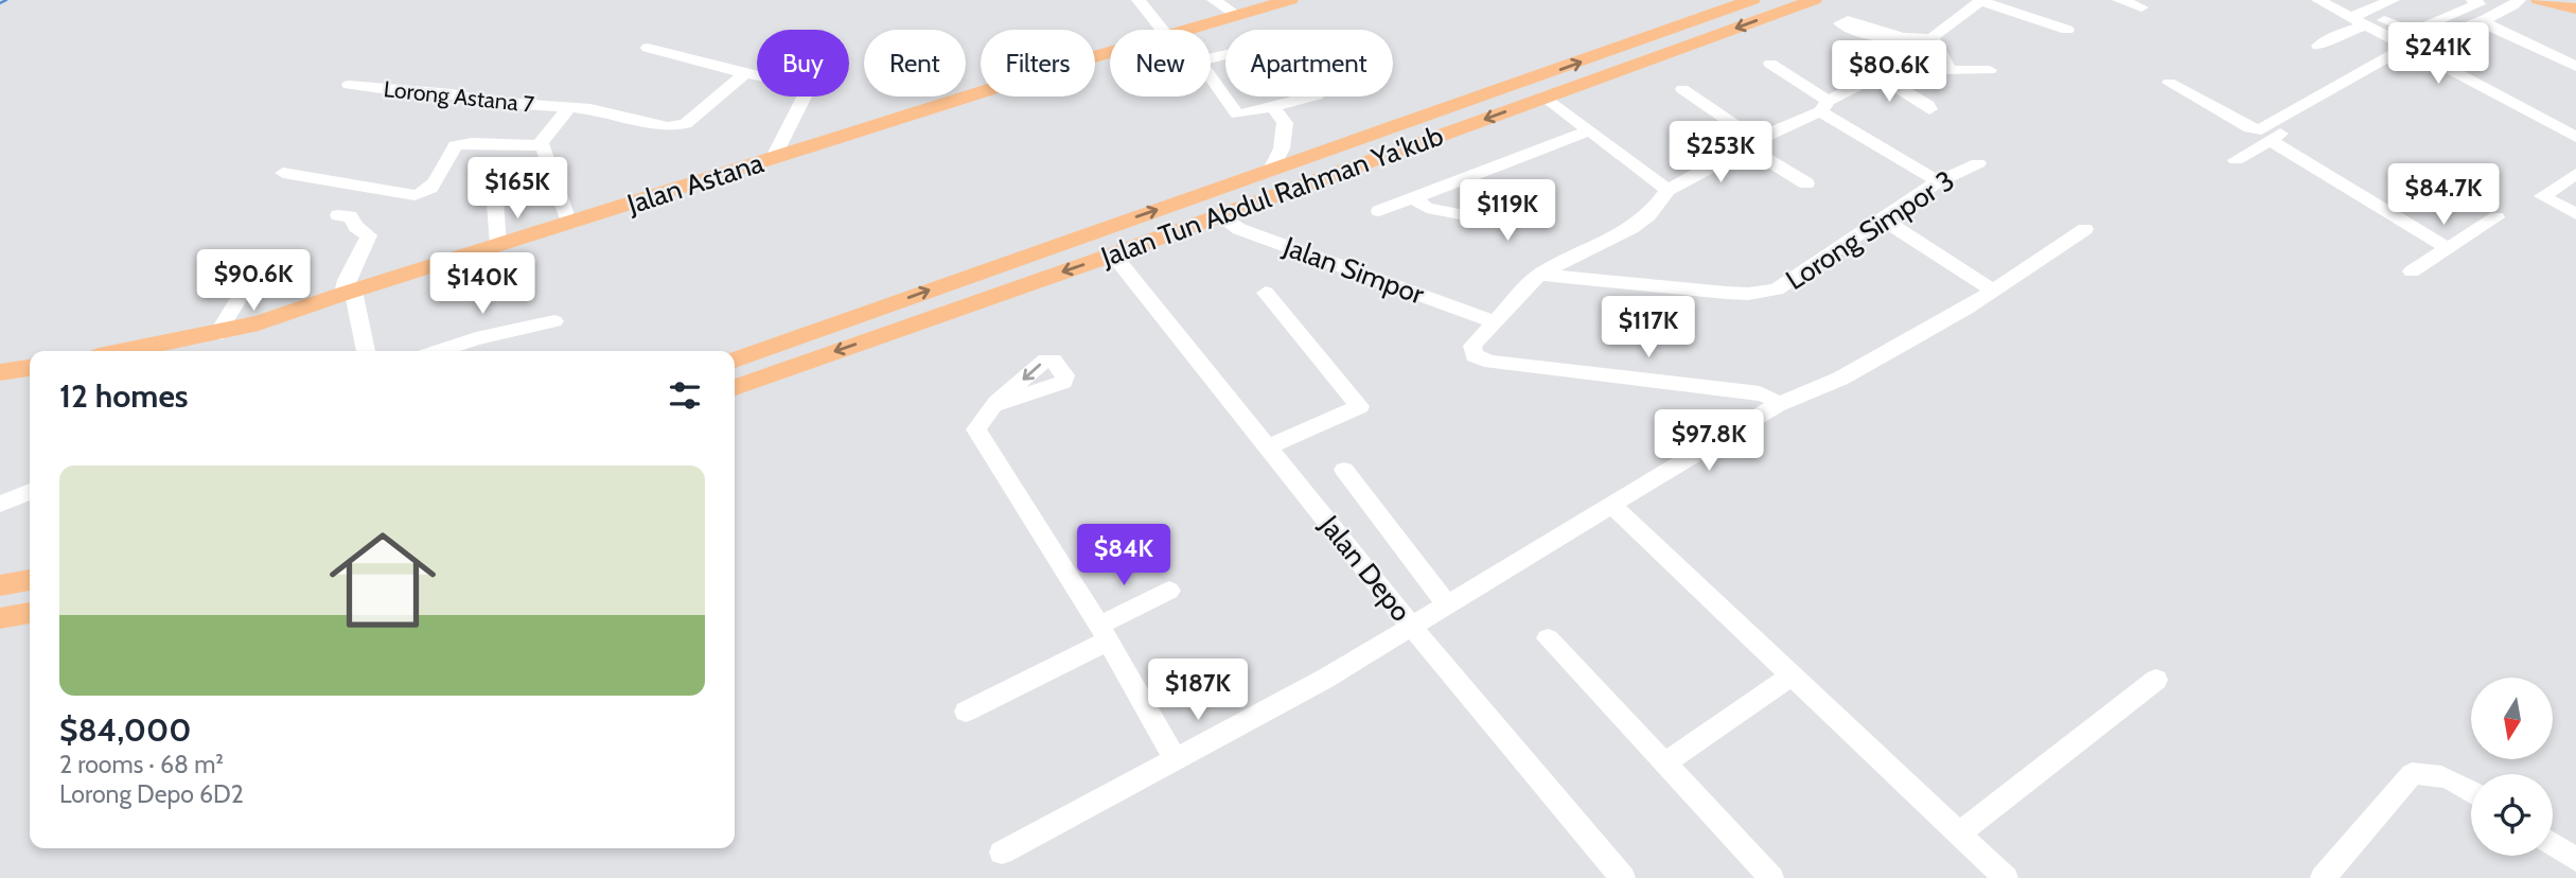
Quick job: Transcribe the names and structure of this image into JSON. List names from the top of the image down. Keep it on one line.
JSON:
{"streets":{"main road":["Jalan Astana","Jalan Tun Abdul Rahman Ya'kub"],"street":["Lorong Astana 7","Lorong Simpor 3","Jalan Simpor","Jalan Depo"]},"crossings":[["Jalan Tun Abdul Rahman Ya'kub","Jalan Simpor"],["Jalan Tun Abdul Rahman Ya'kub","Jalan Depo"]],"north":"bottom","page":{"price":["$241K","$80.6K","$253K","$165K","$84.7K","$119K","$90.6K","$140K","$117K","$97.8K","$84K","$187K"],"chip":["Buy","Rent","Filters","New","Apartment"],"heading":"12 homes","list":[{"name":"$84,000","note":"2 rooms · 68 m² · Lorong Depo 6D2"}]}}
